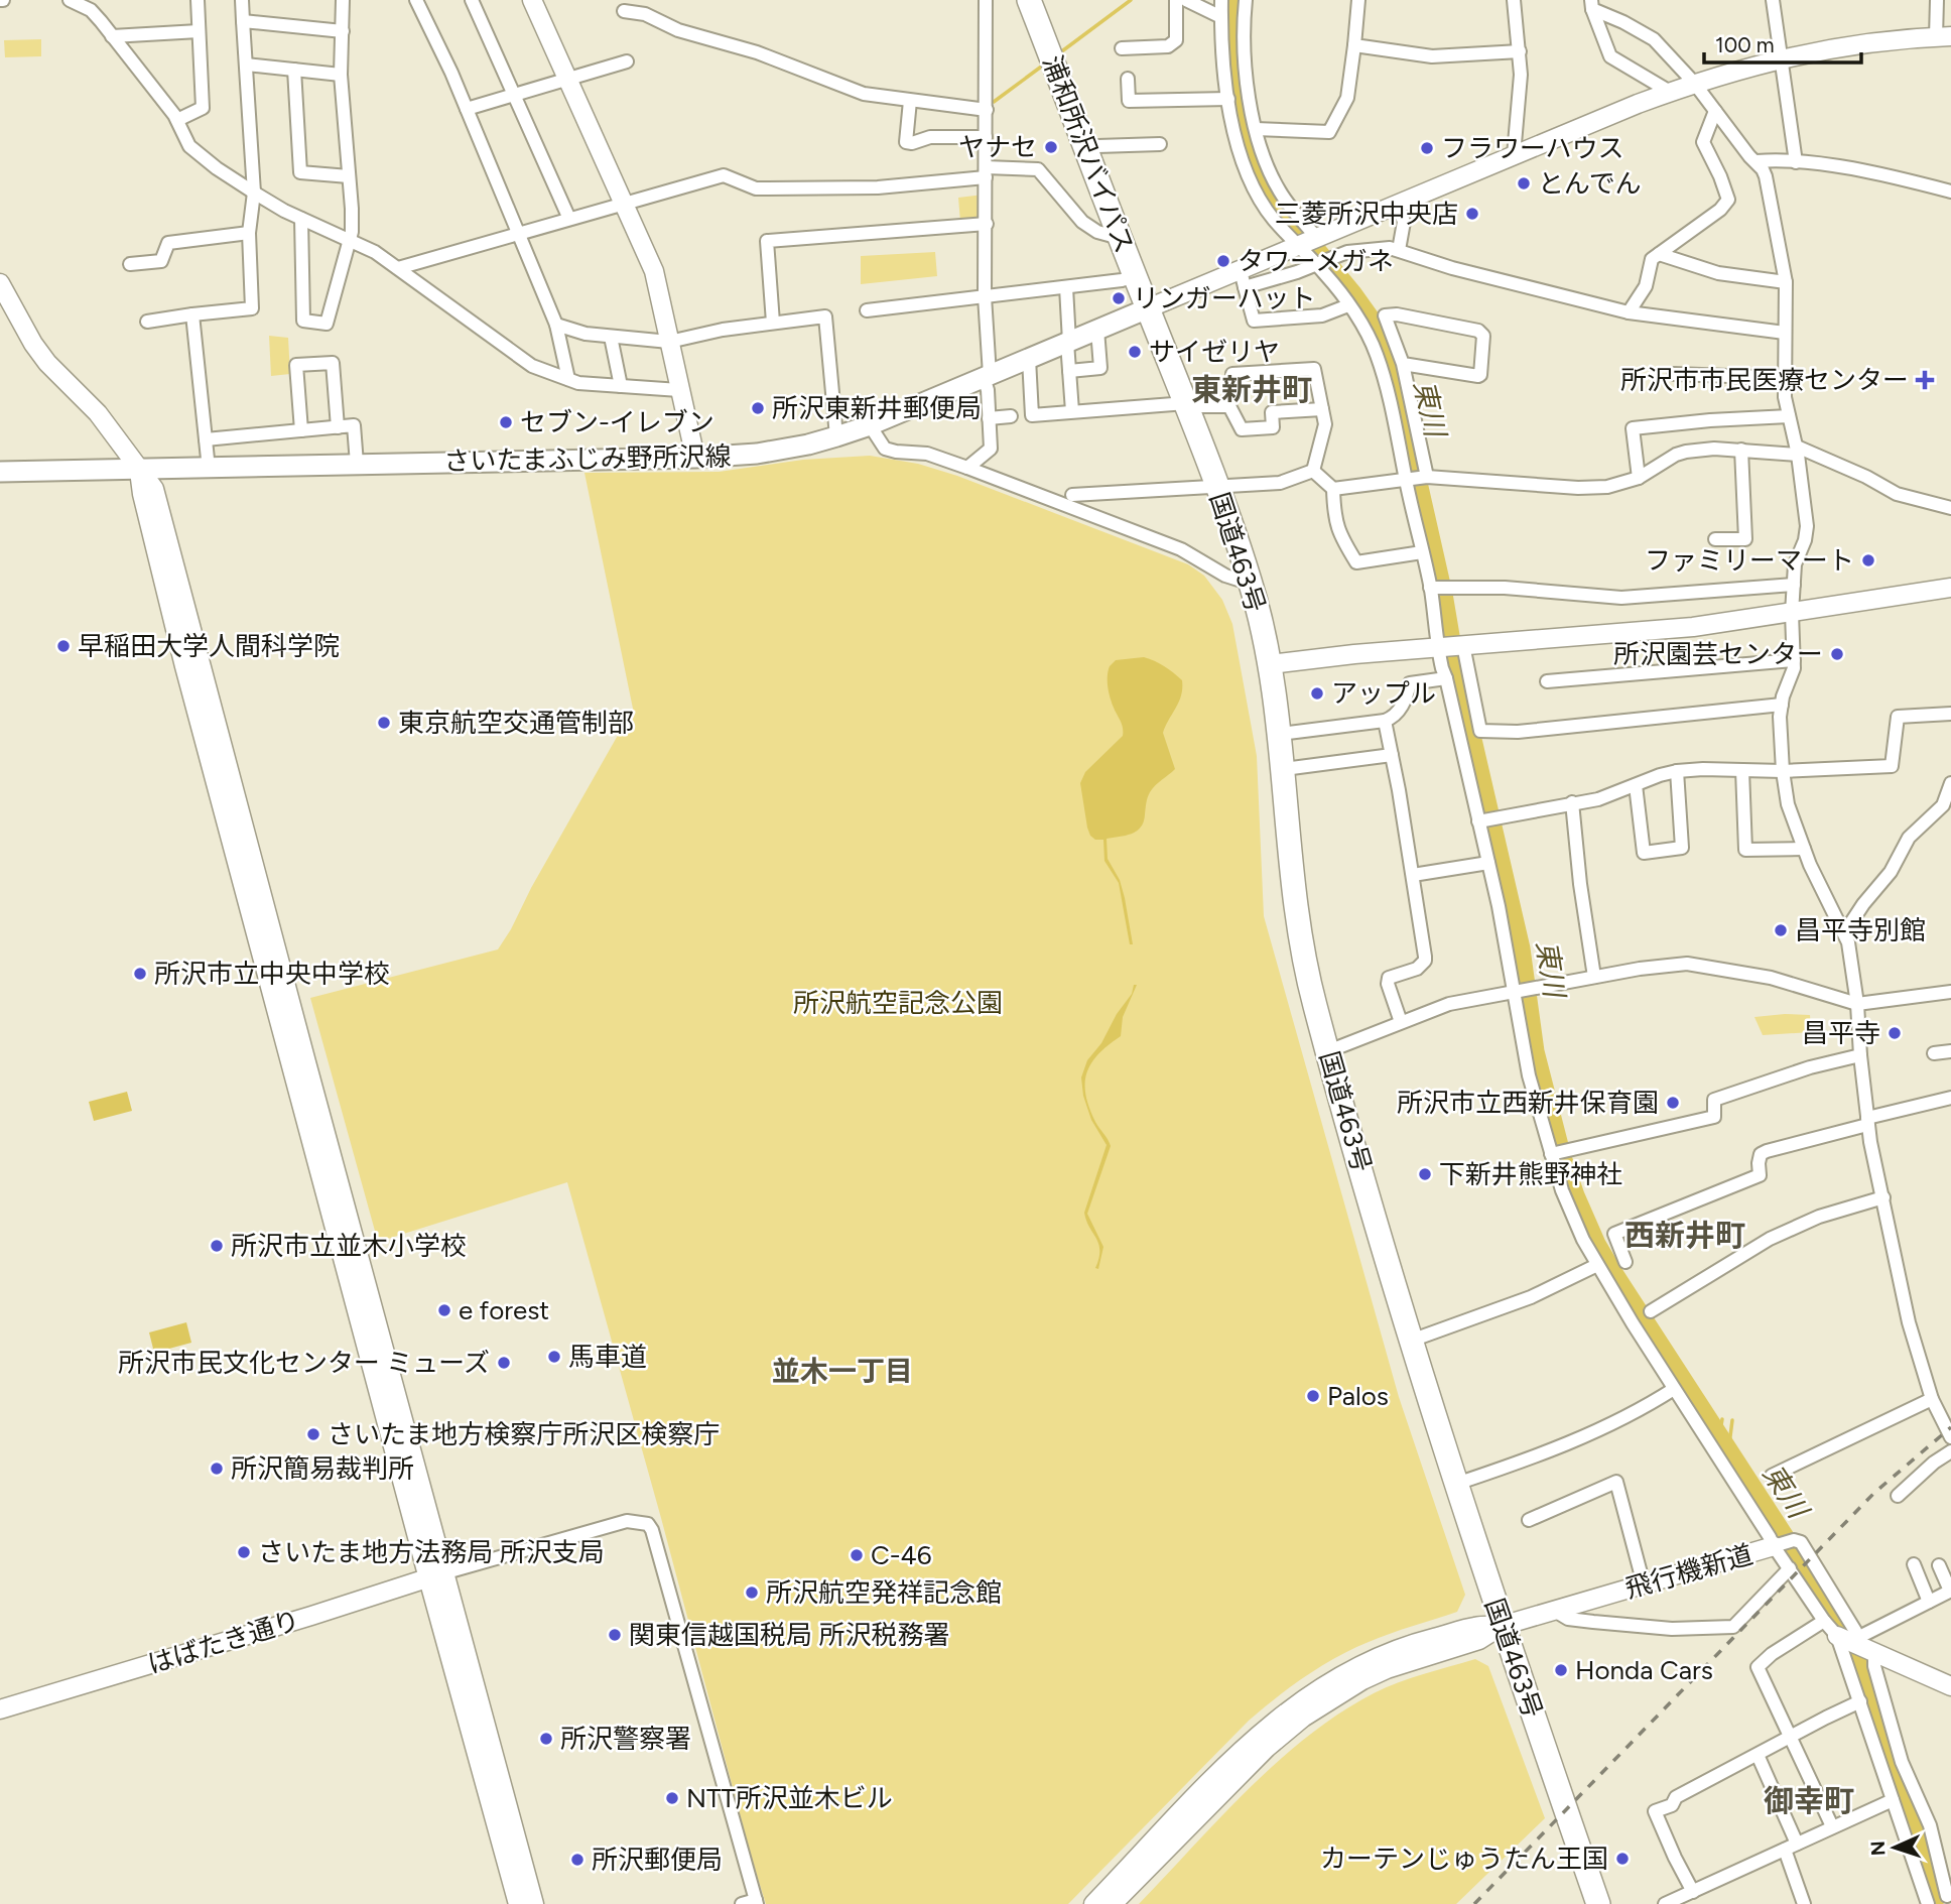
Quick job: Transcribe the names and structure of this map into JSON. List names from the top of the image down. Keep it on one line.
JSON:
{"streets":{"highway":["浦和所沢バイパス","国道463号"],"main road":["さいたまふじみ野所沢線"],"street":["飛行機新道","はばたき通り"]},"crossings":[["浦和所沢バイパス","さいたまふじみ野所沢線"],["浦和所沢バイパス","国道463号"],["さいたまふじみ野所沢線","国道463号"],["国道463号","飛行機新道"]],"districts":["東新井町","西新井町","並木一丁目","御幸町"],"water":["東川"],"parks":["所沢航空記念公園"],"places":{"other":["ヤナセ","フラワーハウス","とんでん","三菱所沢中央店","タワーメガネ","リンガーハット","サイゼリヤ","所沢東新井郵便局","セブン-イレブン","ファミリーマート","早稲田大学人間科学院","所沢園芸センター","アップル","東京航空交通管制部","昌平寺別館","所沢市立中央中学校","昌平寺","所沢市立西新井保育園","下新井熊野神社","所沢市立並木小学校","e forest","馬車道","所沢市民文化センター ミューズ","Palos","さいたま地方検察庁所沢区検察庁","所沢簡易裁判所","さいたま地方法務局 所沢支局","C-46","所沢航空発祥記念館","関東信越国税局 所沢税務署","Honda Cars","所沢警察署","NTT所沢並木ビル","カーテンじゅうたん王国","所沢郵便局"],"health":["所沢市市民医療センター"]},"scale_bar":"100 m","north":"left"}
